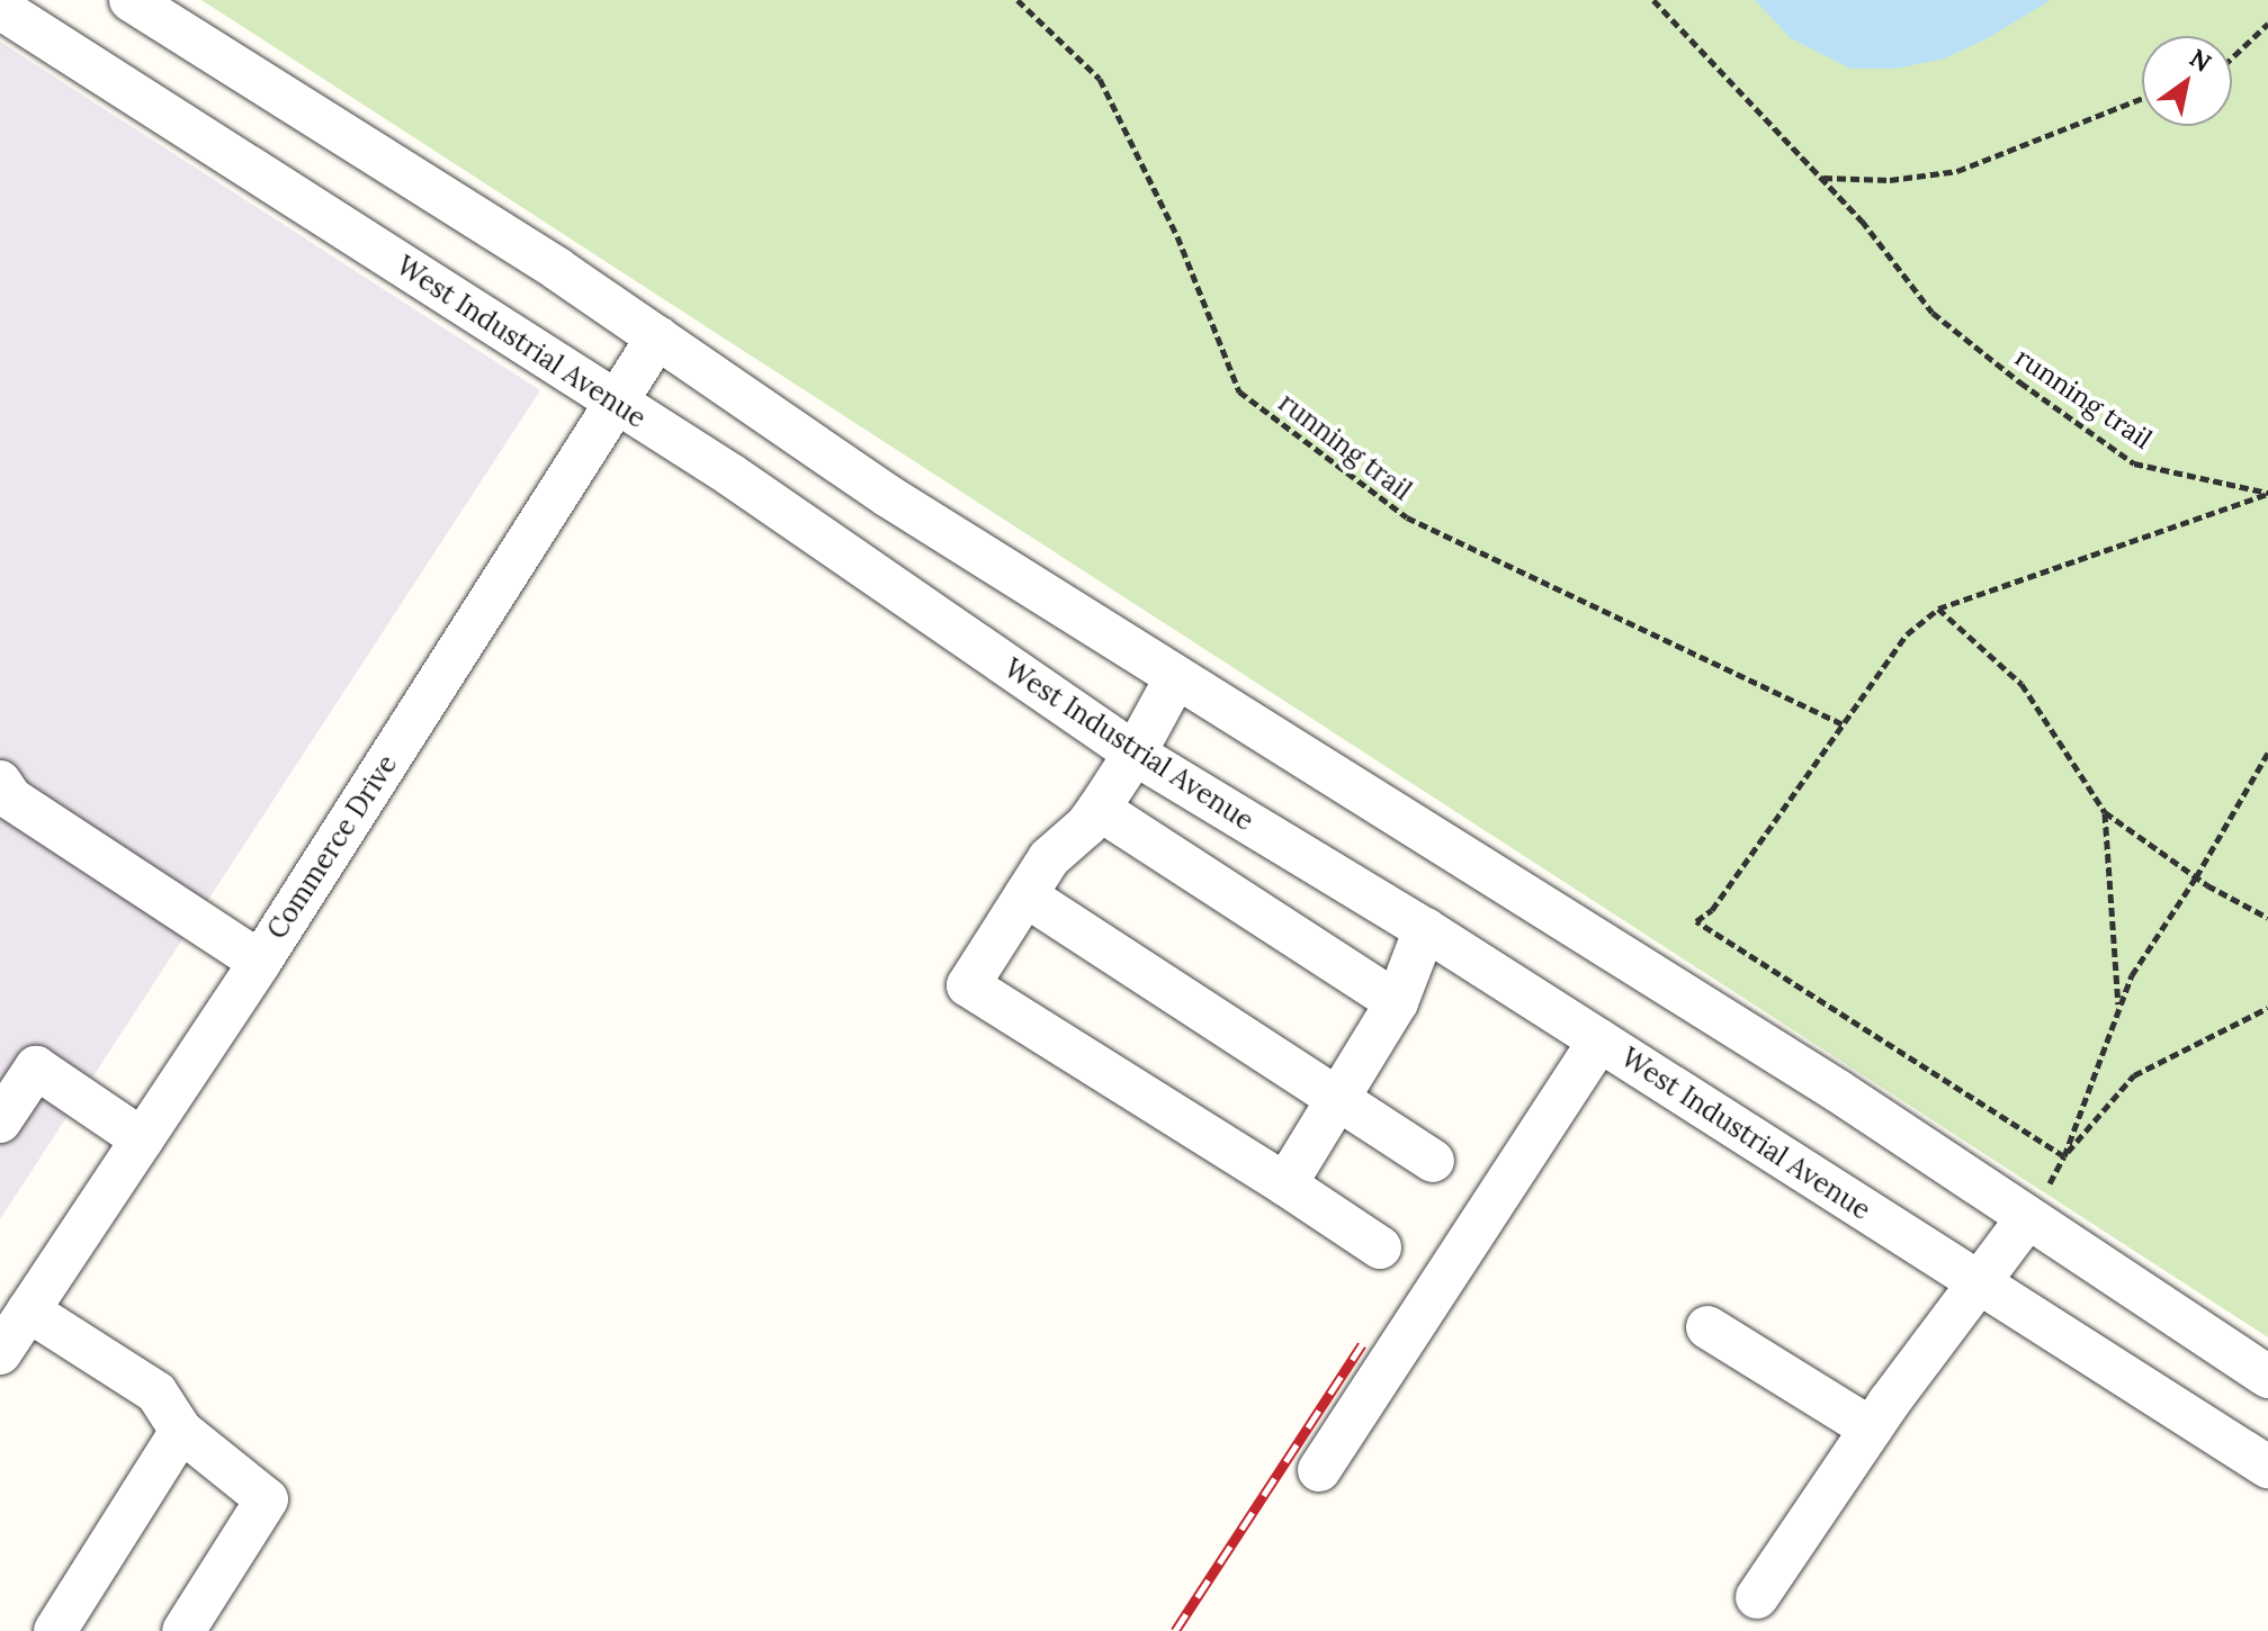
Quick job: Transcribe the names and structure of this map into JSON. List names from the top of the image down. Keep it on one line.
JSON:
{"streets":{"street":["West Industrial Avenue","Commerce Drive"],"path":["running trail"]},"crossings":[["West Industrial Avenue","Commerce Drive"]],"north":"top right"}
